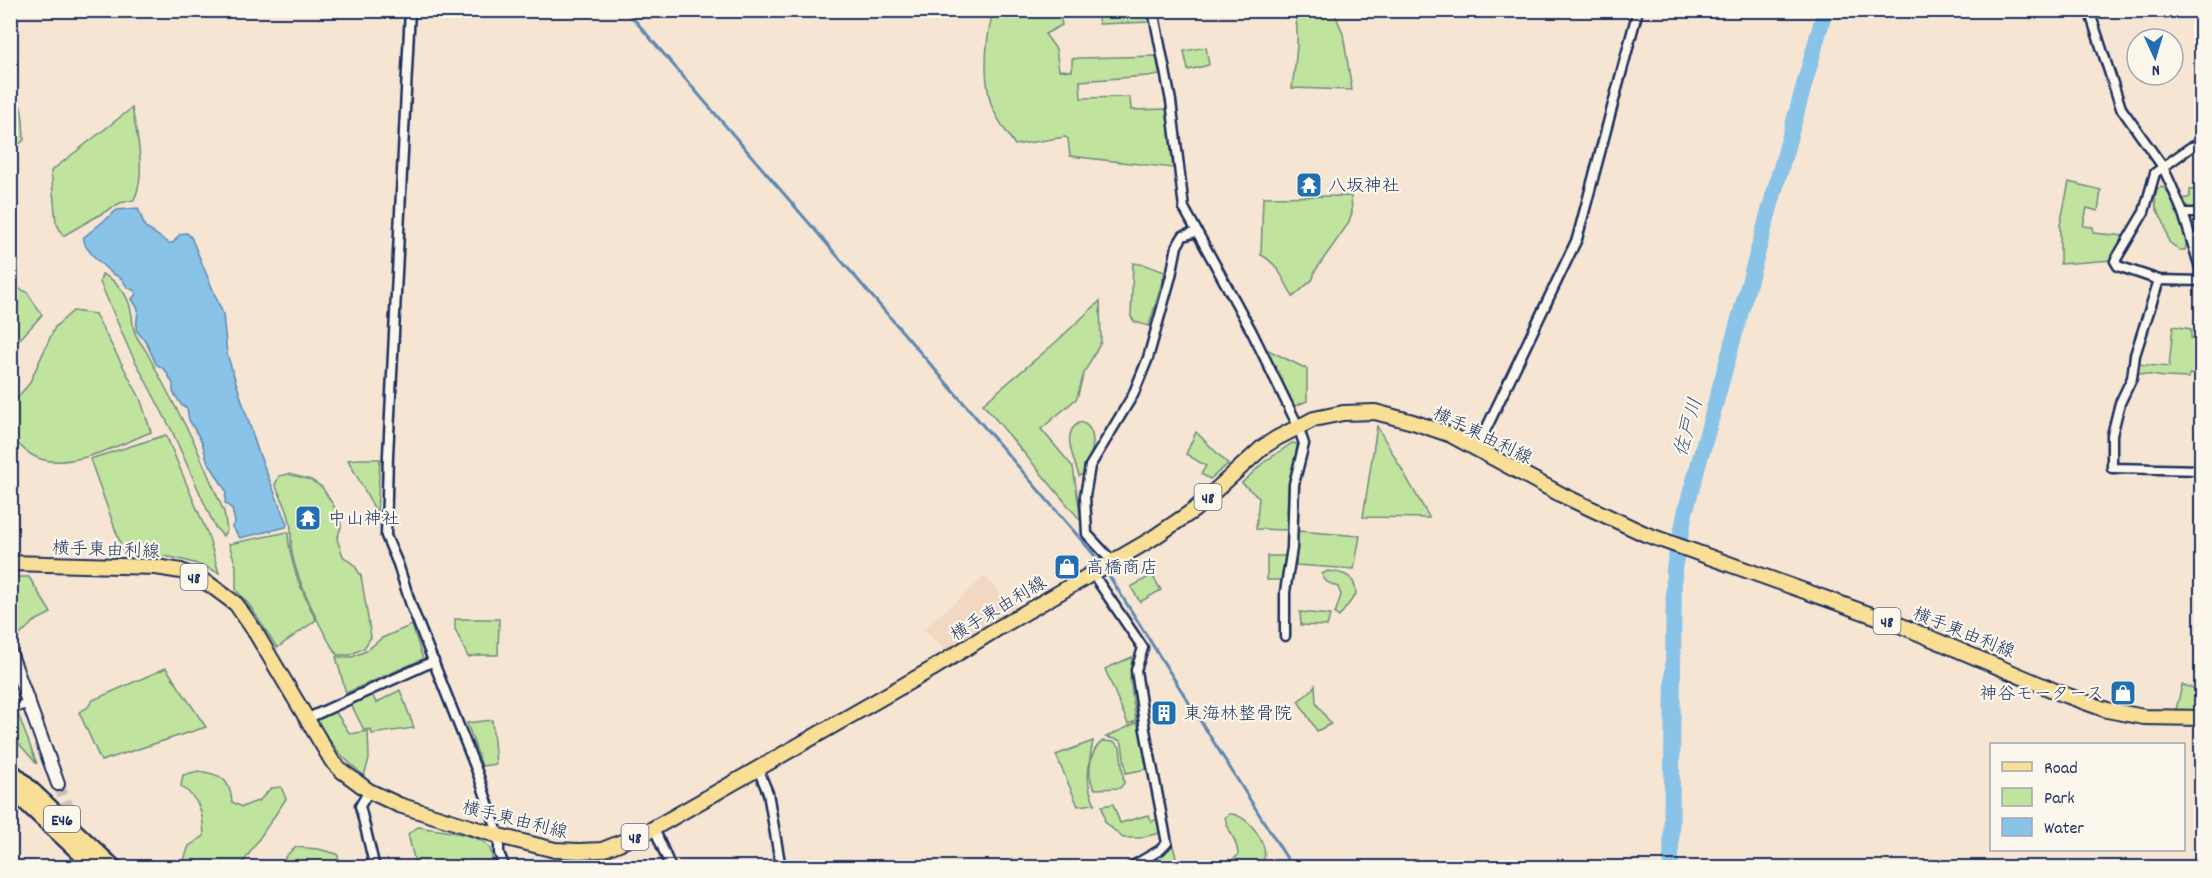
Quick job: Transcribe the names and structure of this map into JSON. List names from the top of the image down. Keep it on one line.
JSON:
{"streets":{"highway":["E46"],"main road":["横手東由利線","48"]},"water":["佐戸川"],"places":{"temple":["八坂神社","中山神社"],"shop":["高橋商店","神谷モータース"],"building":["東海林整骨院"]},"legend":["Road","Park","Water"],"north":"bottom"}
